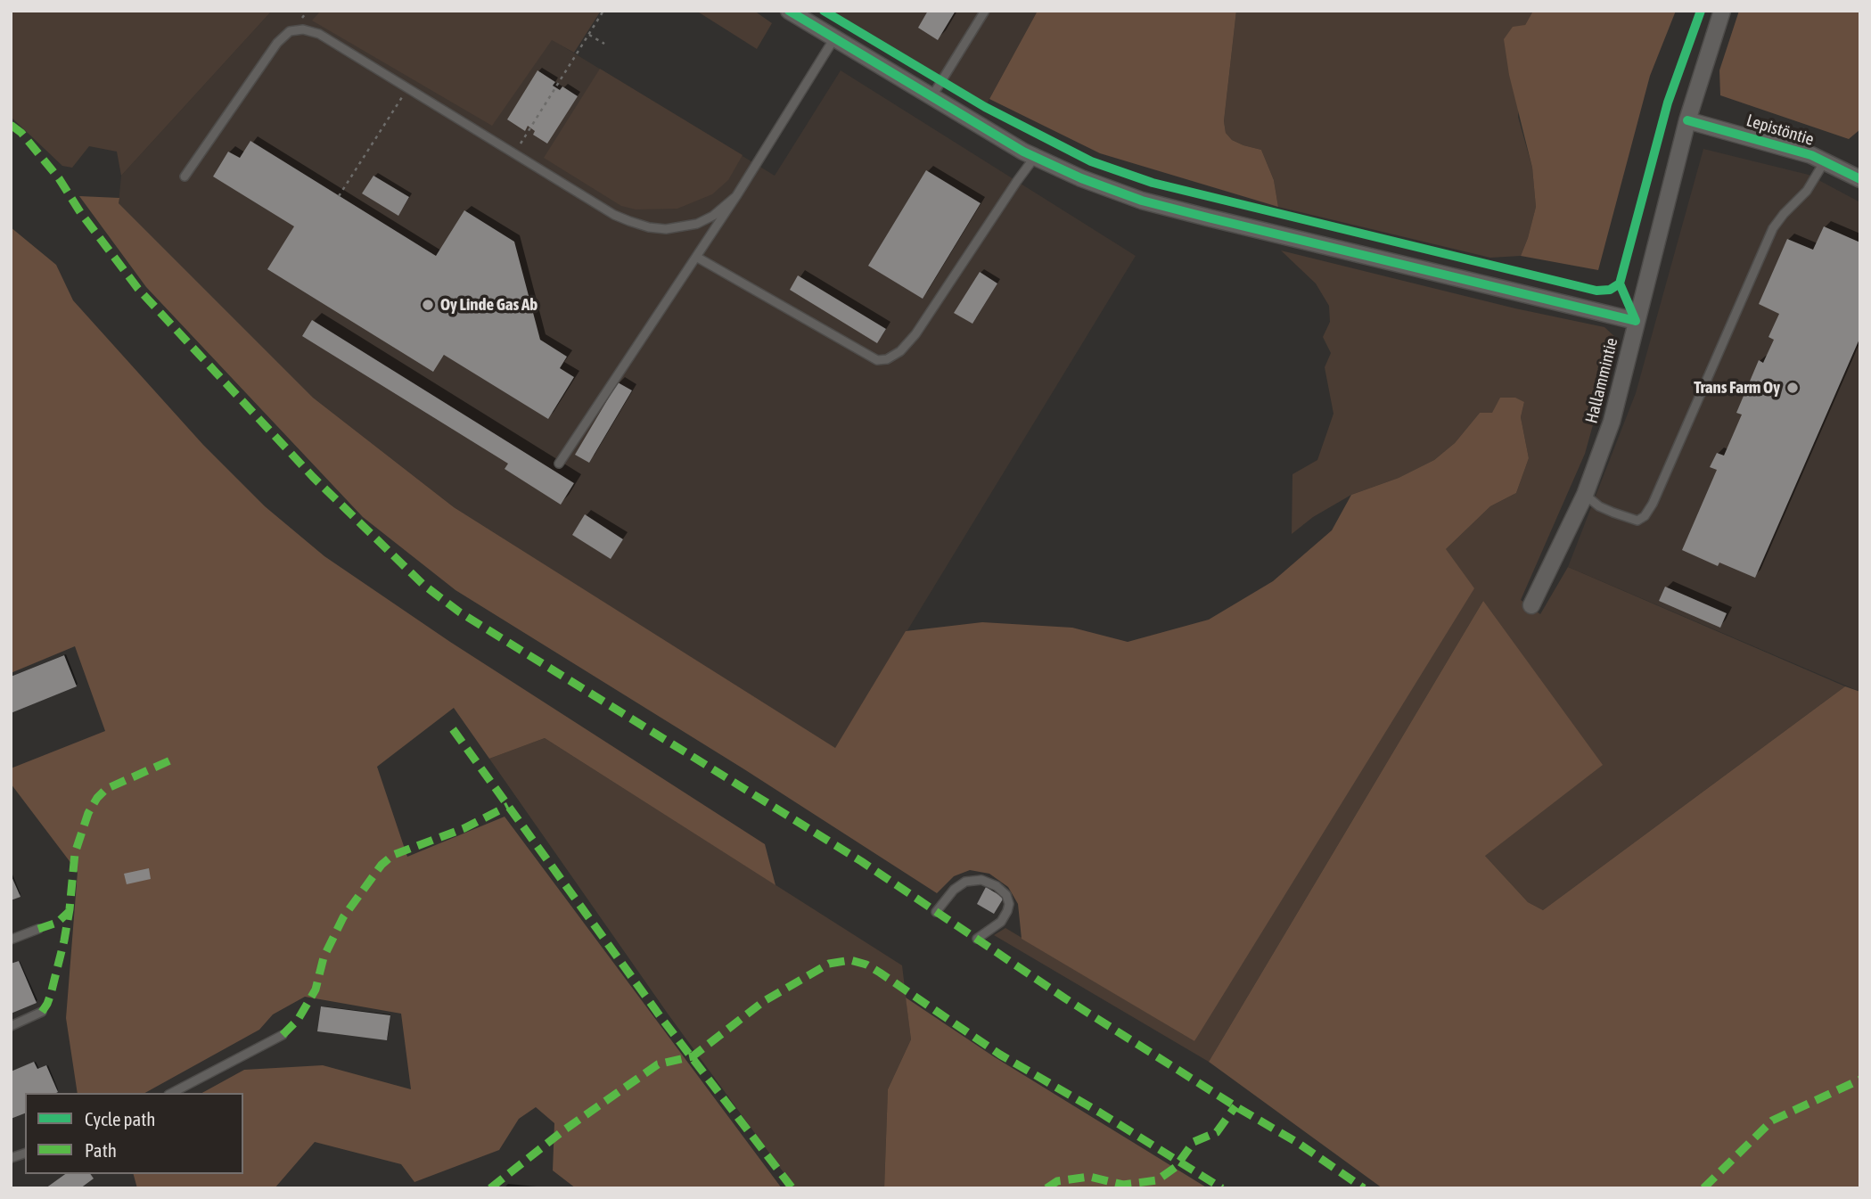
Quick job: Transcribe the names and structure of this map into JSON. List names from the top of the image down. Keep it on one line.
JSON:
{"streets":{"street":["Lepistöntie","Hallammintie"]},"crossings":[["Lepistöntie","Hallammintie"]],"places":["Oy Linde Gas Ab","Trans Farm Oy"],"legend":["Cycle path","Path"]}
